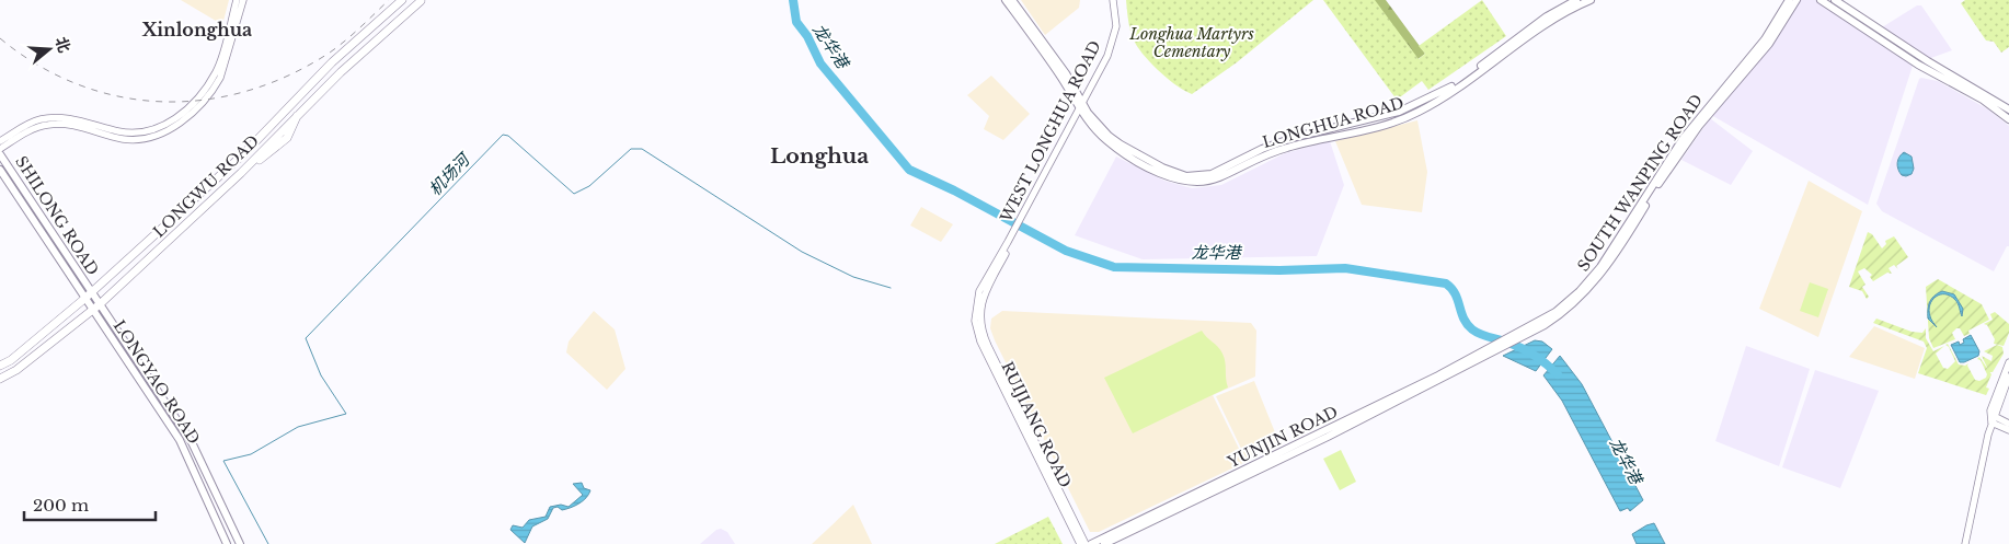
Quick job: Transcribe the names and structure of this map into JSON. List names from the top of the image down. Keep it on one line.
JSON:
{"streets":{"main road":["LONGHUA ROAD","SOUTH WANPING ROAD","LONGWU ROAD","SHILONG ROAD","LONGYAO ROAD","YUNJIN ROAD"],"street":["WEST LONGHUA ROAD","RUIJIANG ROAD"]},"crossings":[["LONGHUA ROAD","WEST LONGHUA ROAD"],["WEST LONGHUA ROAD","RUIJIANG ROAD"],["SOUTH WANPING ROAD","YUNJIN ROAD"],["LONGWU ROAD","SHILONG ROAD"],["LONGWU ROAD","LONGYAO ROAD"],["SHILONG ROAD","LONGYAO ROAD"]],"districts":["Xinlonghua","Longhua"],"water":["龙华港","机场河"],"parks":["Longhua Martyrs Cementary"],"scale_bar":"200 m","north":"right"}
